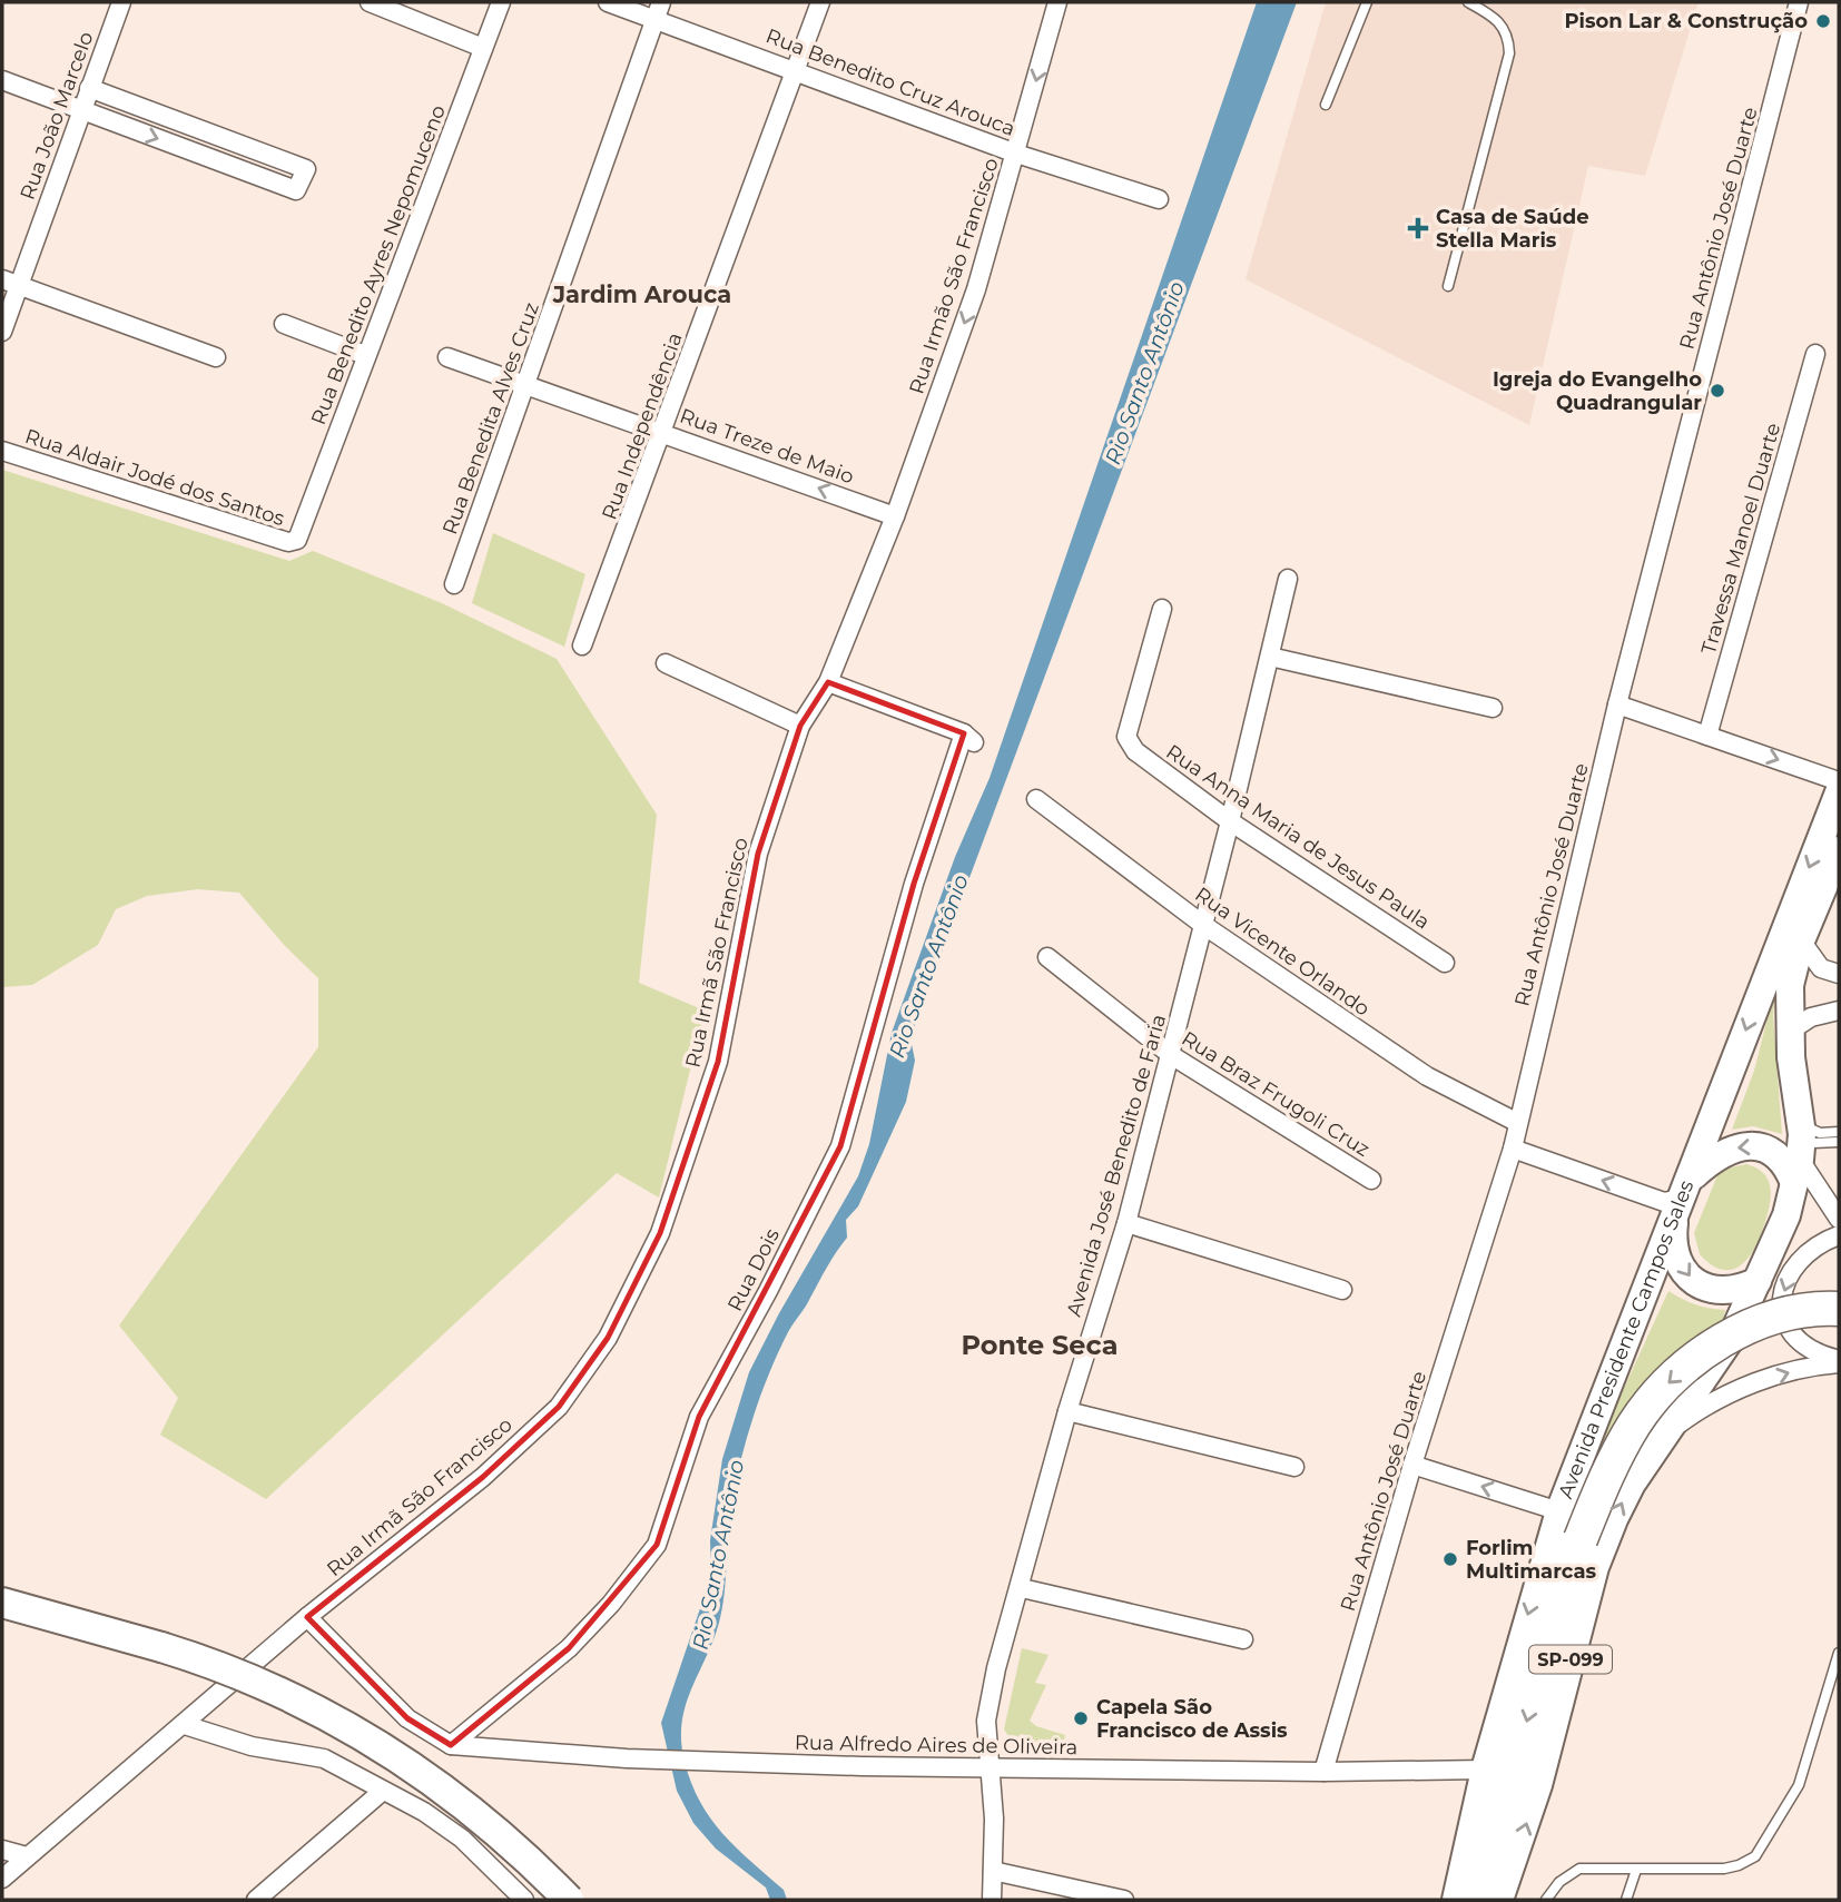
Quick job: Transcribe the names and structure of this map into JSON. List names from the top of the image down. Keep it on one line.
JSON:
{"streets":{"main road":["Avenida Presidente Campos Sales","SP-099"],"street":["Rua Benedito Cruz Arouca","Rua João Marcelo","Rua Antônio José Duarte","Rua Benedito Ayres Nepomuceno","Rua Irmão São Francisco","Rua Benedita Alves Cruz","Rua Independência","Rua Treze de Maio","Rua Aldair Jodé dos Santos","Travessa Manoel Duarte","Rua Anna Maria de Jesus Paula","Rua Vicente Orlando","Rua Irmã São Francisco","Rua Braz Frugoli Cruz","Avenida José Benedito de Faria","Rua Dois","Rua Alfredo Aires de Oliveira"]},"crossings":[["Rua Benedito Cruz Arouca","Rua Irmão São Francisco"],["Rua Benedito Cruz Arouca","Rua Benedita Alves Cruz"],["Rua Benedito Cruz Arouca","Rua Independência"],["Rua Antônio José Duarte","Rua Vicente Orlando"],["Rua Antônio José Duarte","Rua Alfredo Aires de Oliveira"],["Rua Benedito Ayres Nepomuceno","Rua Aldair Jodé dos Santos"],["Rua Irmão São Francisco","Rua Treze de Maio"],["Rua Irmão São Francisco","Rua Irmã São Francisco"],["Rua Benedita Alves Cruz","Rua Treze de Maio"],["Rua Independência","Rua Treze de Maio"],["Rua Treze de Maio","Rua Irmã São Francisco"],["Rua Anna Maria de Jesus Paula","Avenida José Benedito de Faria"],["Rua Vicente Orlando","Avenida José Benedito de Faria"],["Rua Irmã São Francisco","Rua Dois"],["Rua Braz Frugoli Cruz","Avenida José Benedito de Faria"],["Avenida José Benedito de Faria","Rua Alfredo Aires de Oliveira"],["Rua Dois","Rua Alfredo Aires de Oliveira"],["Avenida Presidente Campos Sales","SP-099"],["Avenida Presidente Campos Sales","Rua Alfredo Aires de Oliveira"]],"one_way":["Rua Irmão São Francisco","Rua Treze de Maio"],"districts":["Jardim Arouca","Ponte Seca"],"water":["Rio Santo Antônio"],"places":{"other":["Pison Lar & Construção","Igreja do Evangelho Quadrangular","Forlim Multimarcas","Capela São Francisco de Assis"],"health":["Casa de Saúde Stella Maris"]}}
